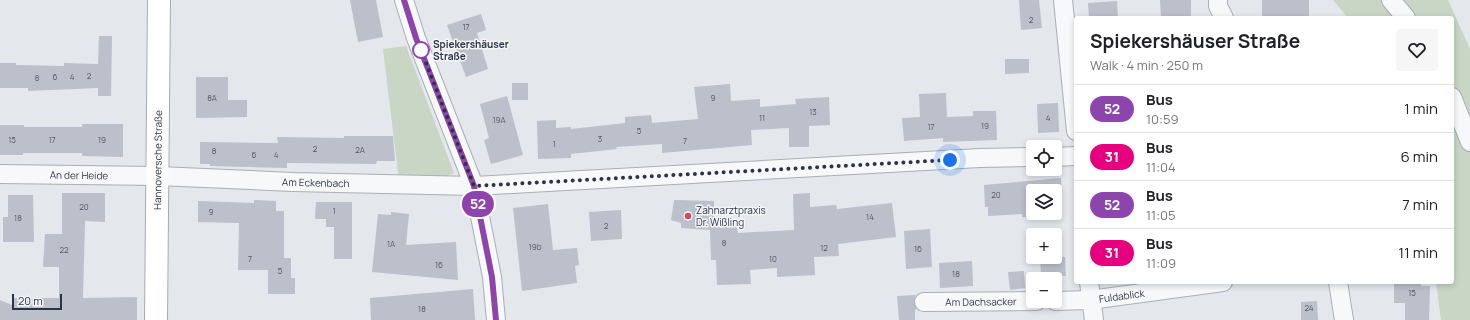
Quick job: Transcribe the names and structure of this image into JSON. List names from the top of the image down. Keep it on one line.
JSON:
{"streets":{"main road":["Hannoversche Straße"],"street":["An der Heide","Am Eckenbach","Fuldablick","Am Dachsacker"]},"crossings":[["Hannoversche Straße","An der Heide"],["Hannoversche Straße","Am Eckenbach"],["An der Heide","Am Eckenbach"]],"places":["Spiekershäuser Straße","Zahnarztpraxis Dr. Wißling"],"lines":["bus line 52"],"house_numbers":["2","17","2","6","4","8","8A","9","13","11","4","19A","19","17","5","3","15","17","19","7","1","2","2A","8","6","4","20","20","1","9","14","18","2","8","1A","19b","12","16","22","7","10","16","5","18","15","24","18"],"scale_bar":"20 m","page":{"on_map":"52","heading":["Spiekershäuser Straße","Walk · 4 min · 250 m"],"list":[{"mark":"52","name":"Bus","note":"10:59","value":"1 min"},{"mark":"31","name":"Bus","note":"11:04","value":"6 min"},{"mark":"52","name":"Bus","note":"11:05","value":"7 min"},{"mark":"31","name":"Bus","note":"11:09","value":"11 min"}],"map_buttons":["+","−"],"scale":"20 m"}}
